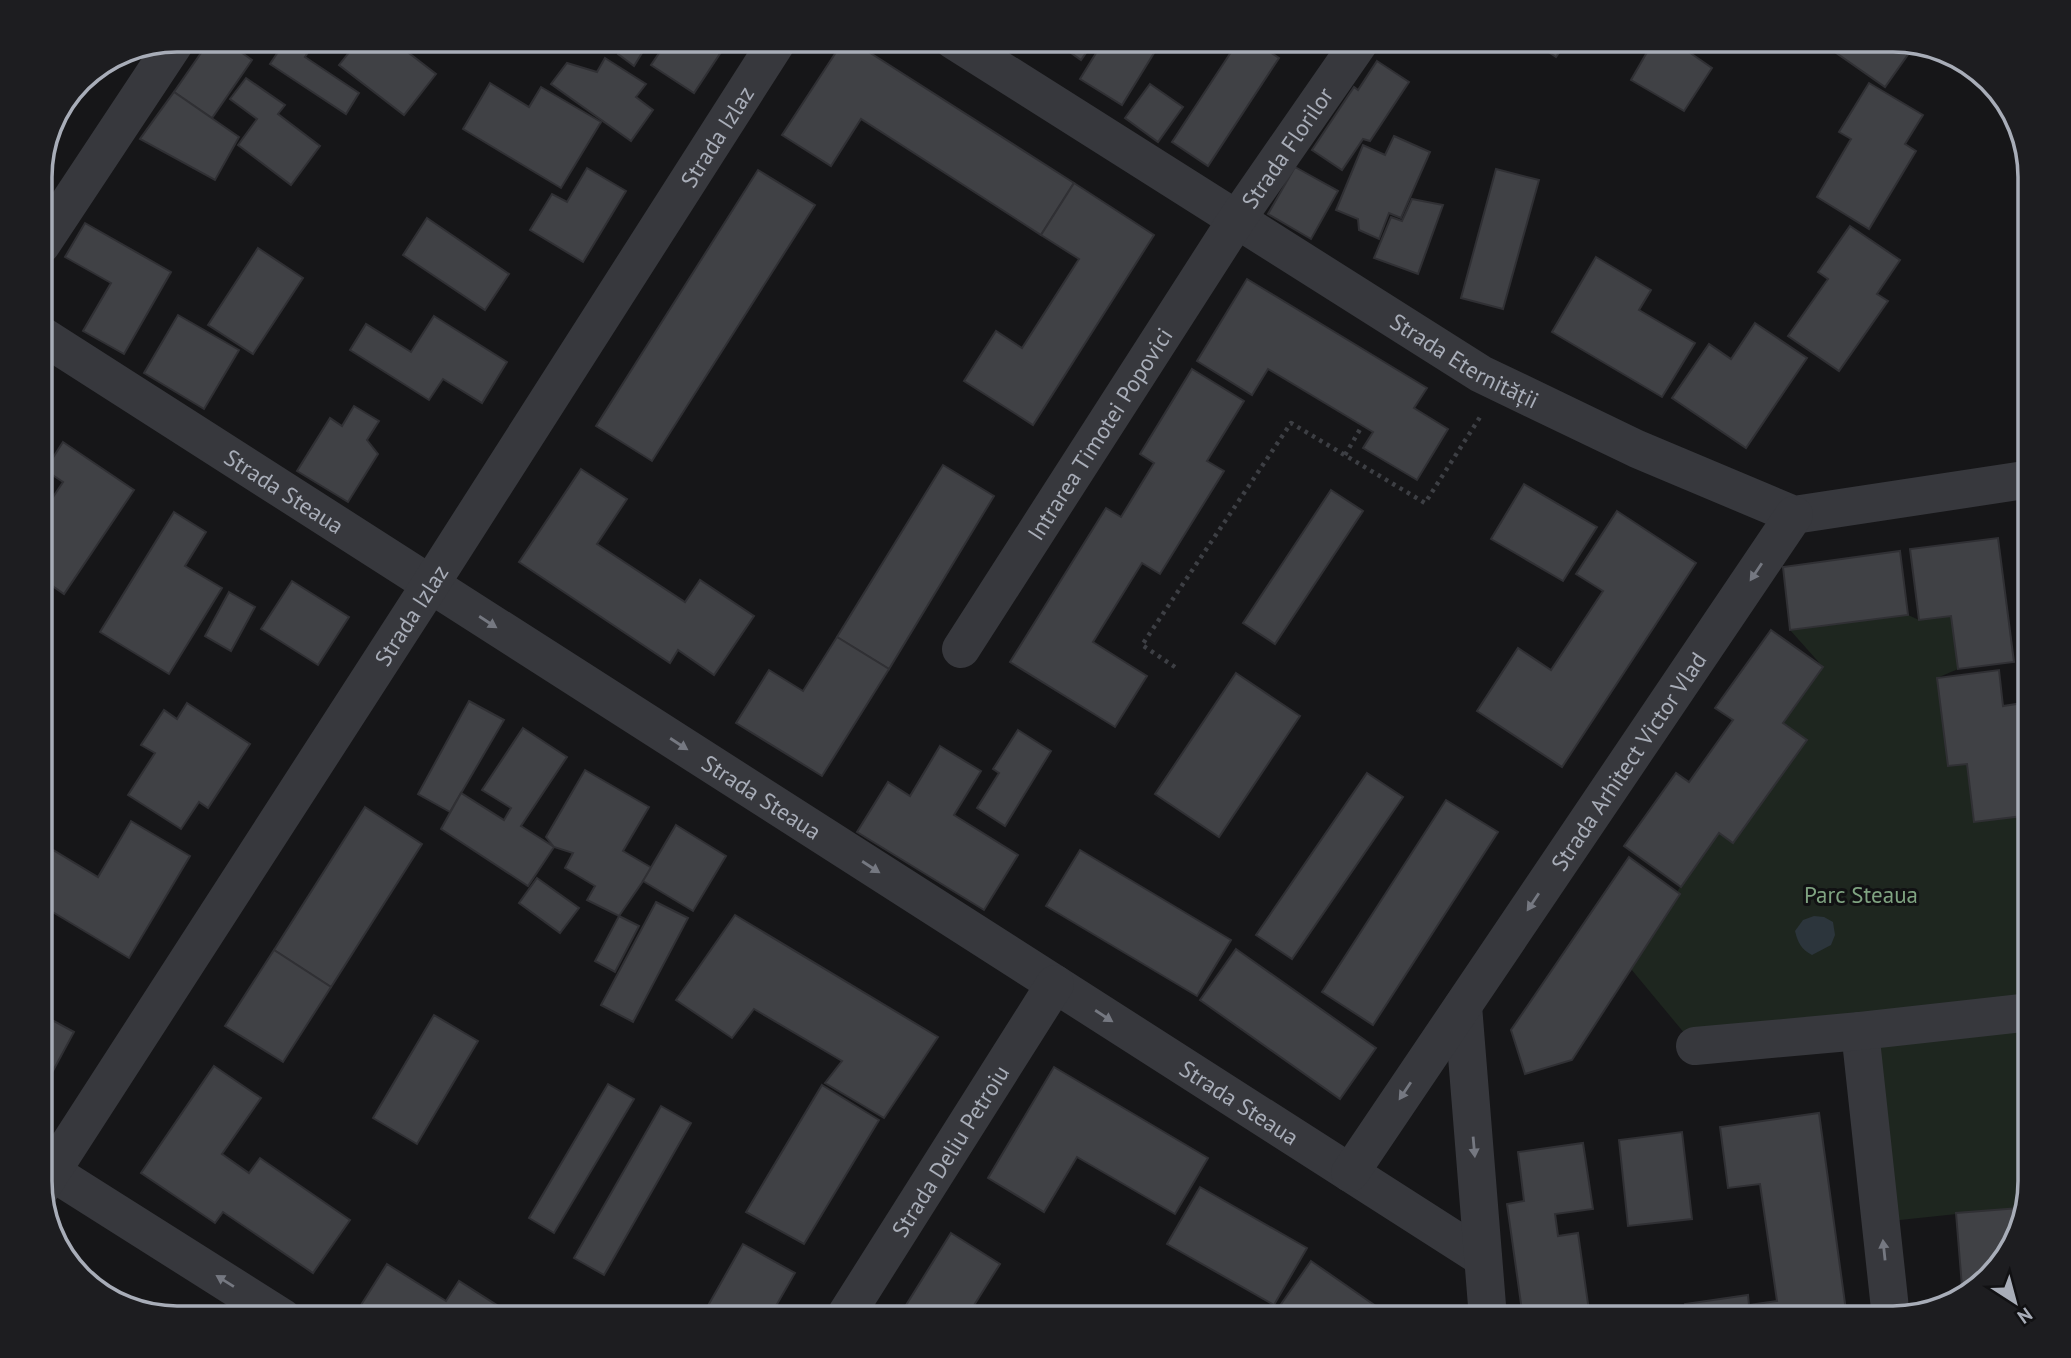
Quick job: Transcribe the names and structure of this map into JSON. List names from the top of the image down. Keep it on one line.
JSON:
{"streets":{"street":["Strada Izlaz","Strada Florilor","Strada Eternității","Intrarea Timotei Popovici","Strada Steaua","Strada Arhitect Victor Vlad","Strada Deliu Petroiu"]},"crossings":[["Strada Izlaz","Strada Steaua"],["Strada Florilor","Strada Eternității"],["Strada Florilor","Intrarea Timotei Popovici"],["Strada Eternității","Intrarea Timotei Popovici"],["Strada Eternității","Strada Arhitect Victor Vlad"],["Strada Steaua","Strada Arhitect Victor Vlad"],["Strada Steaua","Strada Deliu Petroiu"]],"one_way":["Strada Steaua","Strada Arhitect Victor Vlad"],"parks":["Parc Steaua"],"north":"bottom right"}
